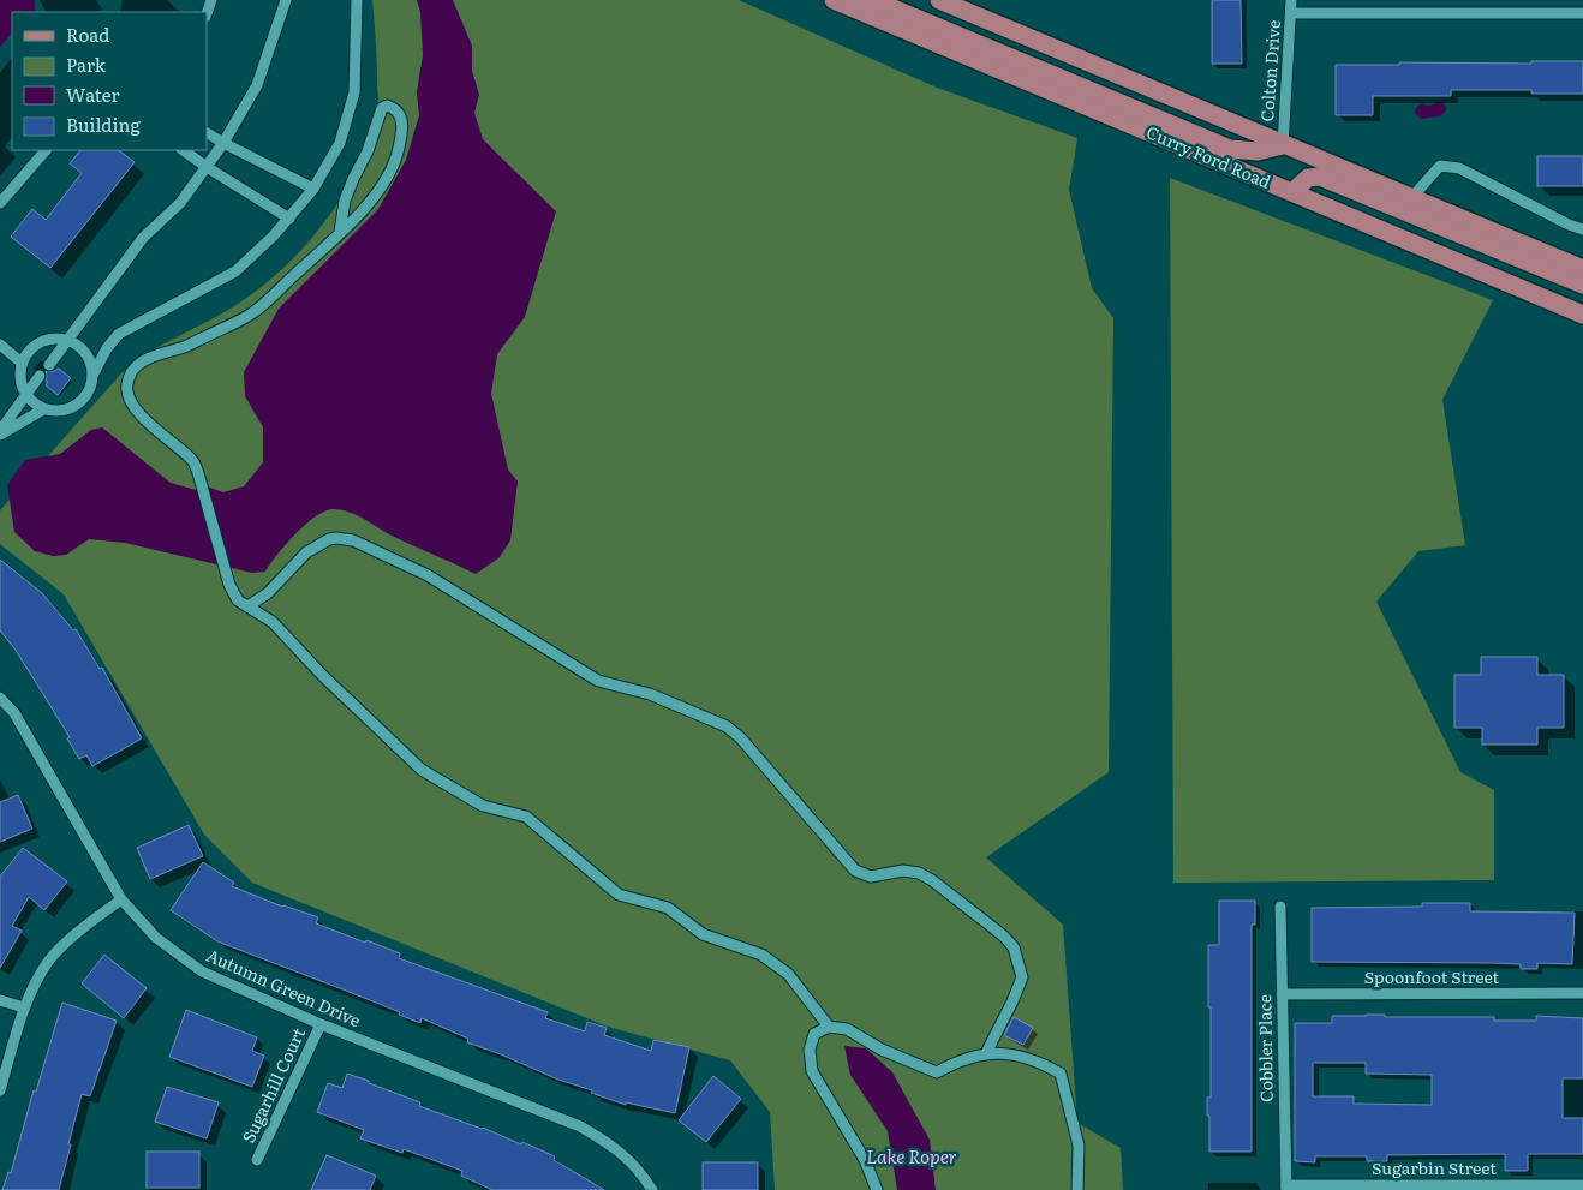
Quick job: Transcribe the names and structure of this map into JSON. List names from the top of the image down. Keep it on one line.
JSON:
{"streets":{"main road":["Curry Ford Road"],"street":["Colton Drive","Spoonfoot Street","Autumn Green Drive","Cobbler Place","Sugarhill Court","Sugarbin Street"]},"crossings":[["Spoonfoot Street","Cobbler Place"],["Autumn Green Drive","Sugarhill Court"],["Cobbler Place","Sugarbin Street"]],"water":["Lake Roper"],"legend":["Road","Park","Water","Building"]}
